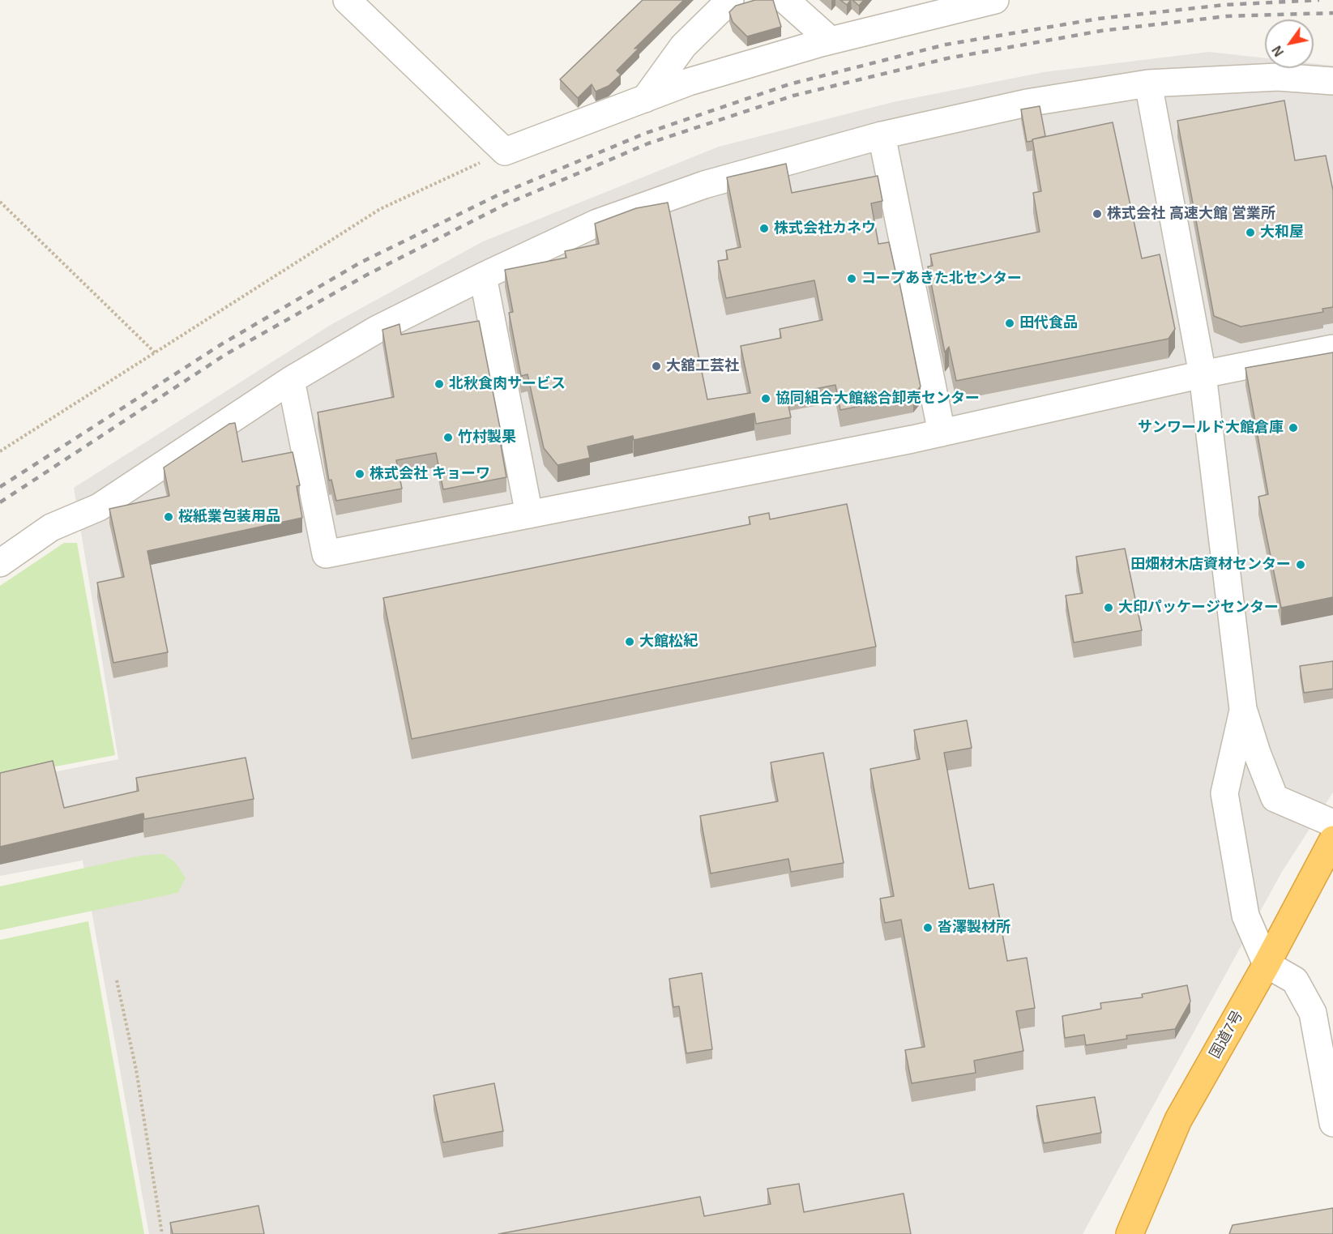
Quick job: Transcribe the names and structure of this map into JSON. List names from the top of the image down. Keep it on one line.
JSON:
{"streets":{"highway":["国道7号"]},"places":["株式会社 高速大館 営業所","株式会社カネウ","大和屋","コープあきた北センター","田代食品","大舘工芸社","北秋食肉サービス","協同組合大館総合卸売センター","サンワールド大館倉庫","竹村製果","株式会社 キョーワ","桜紙業包装用品","田畑材木店資材センター","大印パッケージセンター","大館松紀","沓澤製材所"],"north":"bottom left"}
